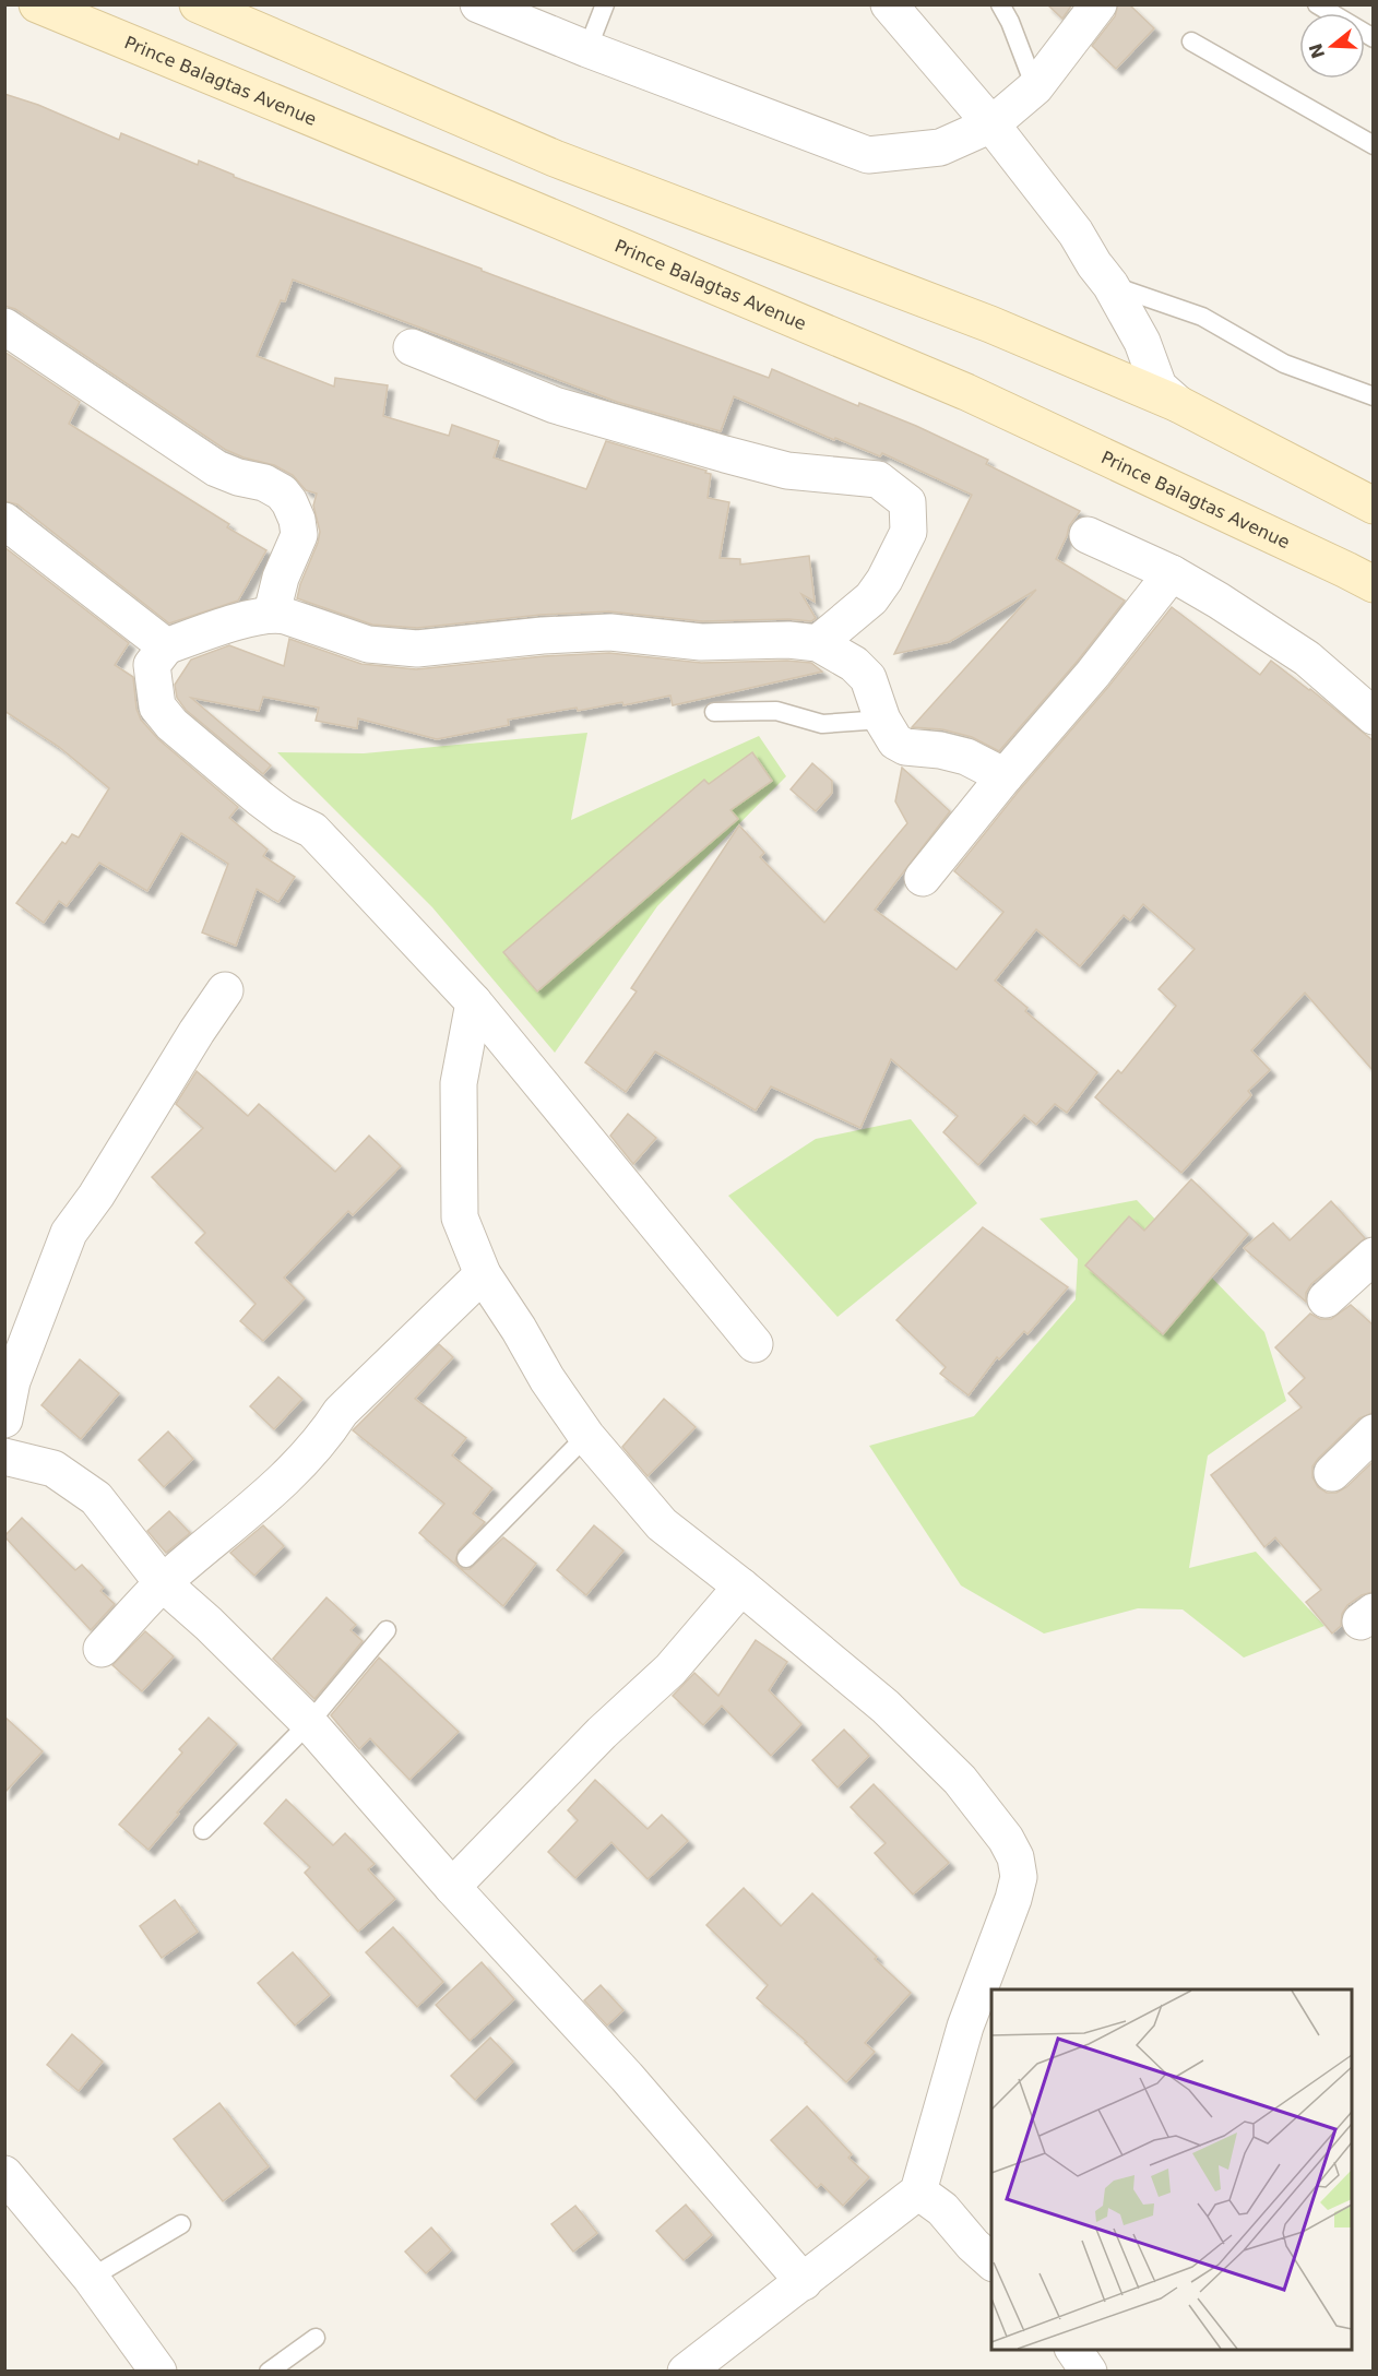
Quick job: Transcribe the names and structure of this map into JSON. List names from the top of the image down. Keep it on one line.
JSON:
{"streets":{"main road":["Prince Balagtas Avenue"]},"north":"left"}
